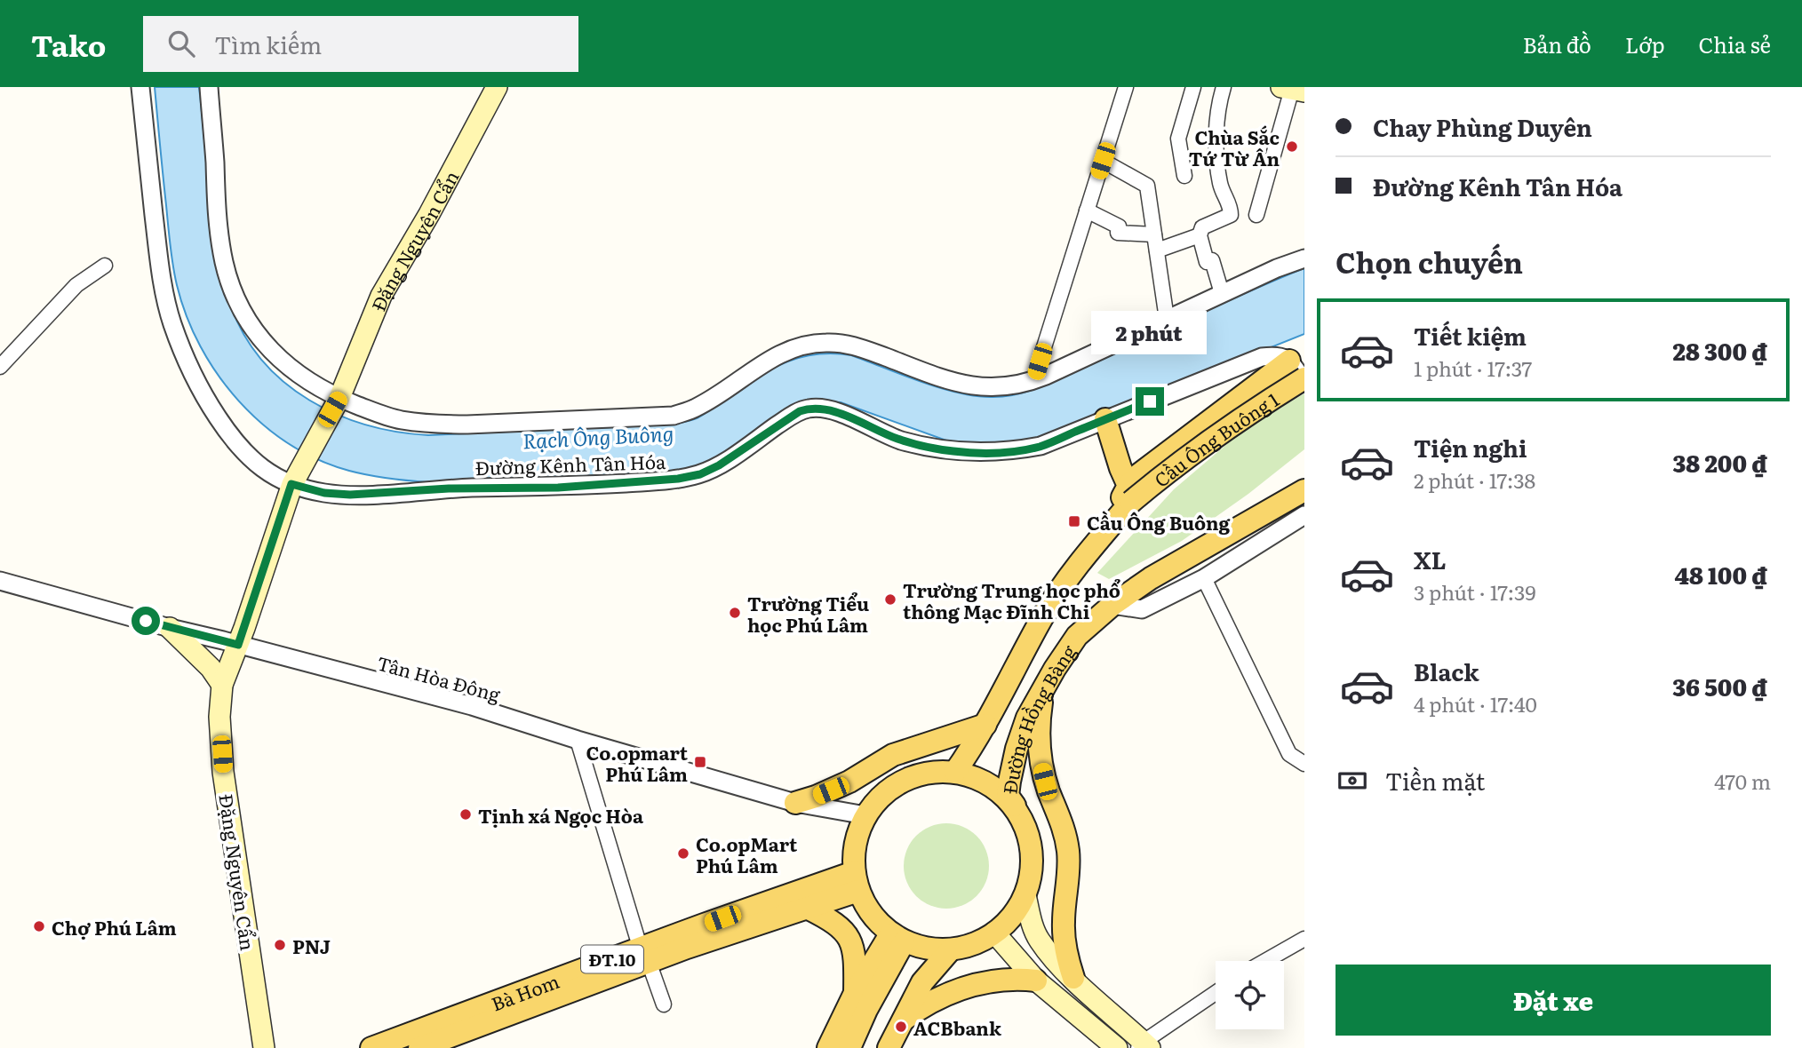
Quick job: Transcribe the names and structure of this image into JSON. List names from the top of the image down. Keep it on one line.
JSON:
{"streets":{"main road":["Đặng Nguyên Cẩn","Cầu Ông Buông 1","Đường Hồng Bàng","ĐT.10","Bà Hom"],"street":["Đường Kênh Tân Hóa","Tân Hòa Đông"]},"crossings":[["Đặng Nguyên Cẩn","Đường Kênh Tân Hóa"],["Đặng Nguyên Cẩn","Tân Hòa Đông"],["Tân Hòa Đông","Đường Hồng Bàng"],["Tân Hòa Đông","Bà Hom"],["Đường Hồng Bàng","Bà Hom"]],"water":["Rạch Ông Buông"],"places":{"other":["Chùa Sắc Tứ Từ Ân","Trường Trung học phổ thông Mạc Đĩnh Chi","Trường Tiểu học Phú Lâm","Tịnh xá Ngọc Hòa","Co.opMart Phú Lâm","Chợ Phú Lâm","PNJ","ACBbank"],"transit":["Cầu Ông Buông","Co.opmart Phú Lâm"]},"page":{"header":"Tako","search":"Tìm kiếm","nav":["Bản đồ","Lớp","Chia sẻ"],"banner":["Chay Phùng Duyên","Đường Kênh Tân Hóa"],"heading":"Chọn chuyến","list":[{"name":"Tiết kiệm","note":"1 phút · 17:37","value":"28 300 ₫"},{"name":"Tiện nghi","note":"2 phút · 17:38","value":"38 200 ₫"},{"name":"XL","note":"3 phút · 17:39","value":"48 100 ₫"},{"name":"Black","note":"4 phút · 17:40","value":"36 500 ₫"}],"bubble":"2 phút","pay":["Tiền mặt","470 m"],"buttons":"Đặt xe"}}
